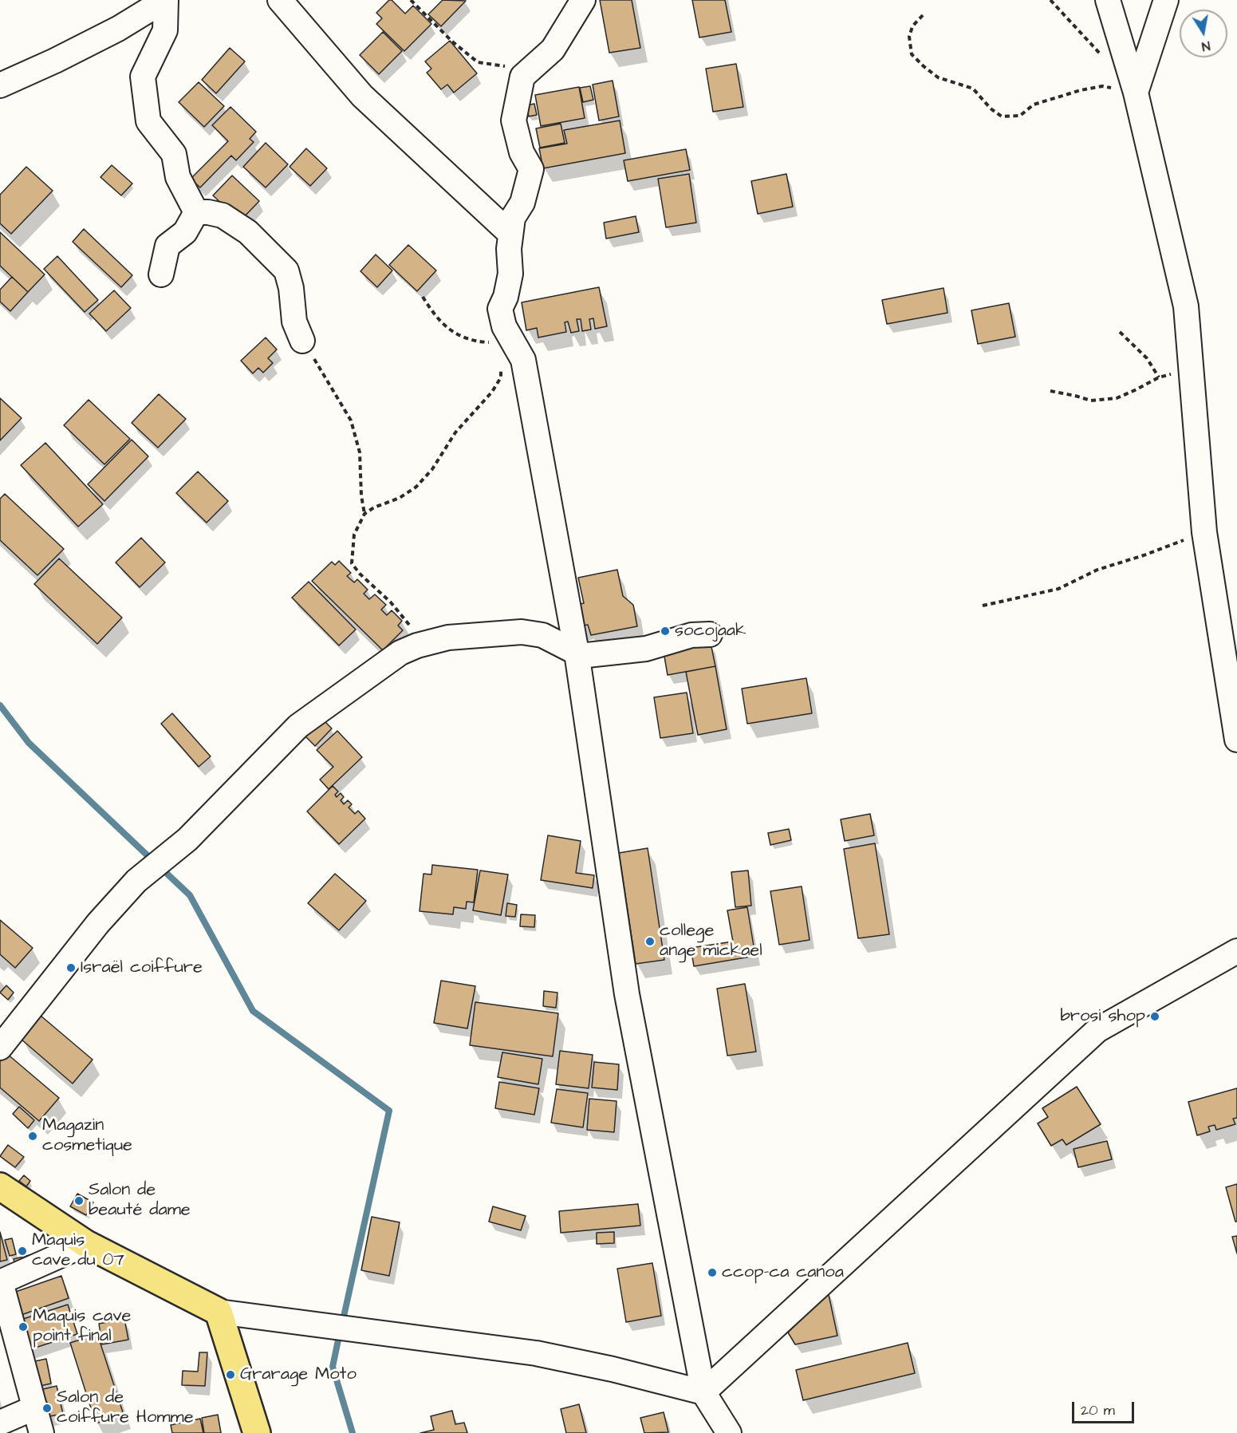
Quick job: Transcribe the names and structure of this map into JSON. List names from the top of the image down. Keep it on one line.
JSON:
{"places":["socojaak","college ange mickael","Israël coiffure","brosi shop","Magazin cosmetique","Salon de beauté dame","Maquis cave du 07","ccop-ca canoa","Maquis cave point final","Grarage Moto","Salon de coiffure Homme"],"scale_bar":"20 m","north":"bottom"}
